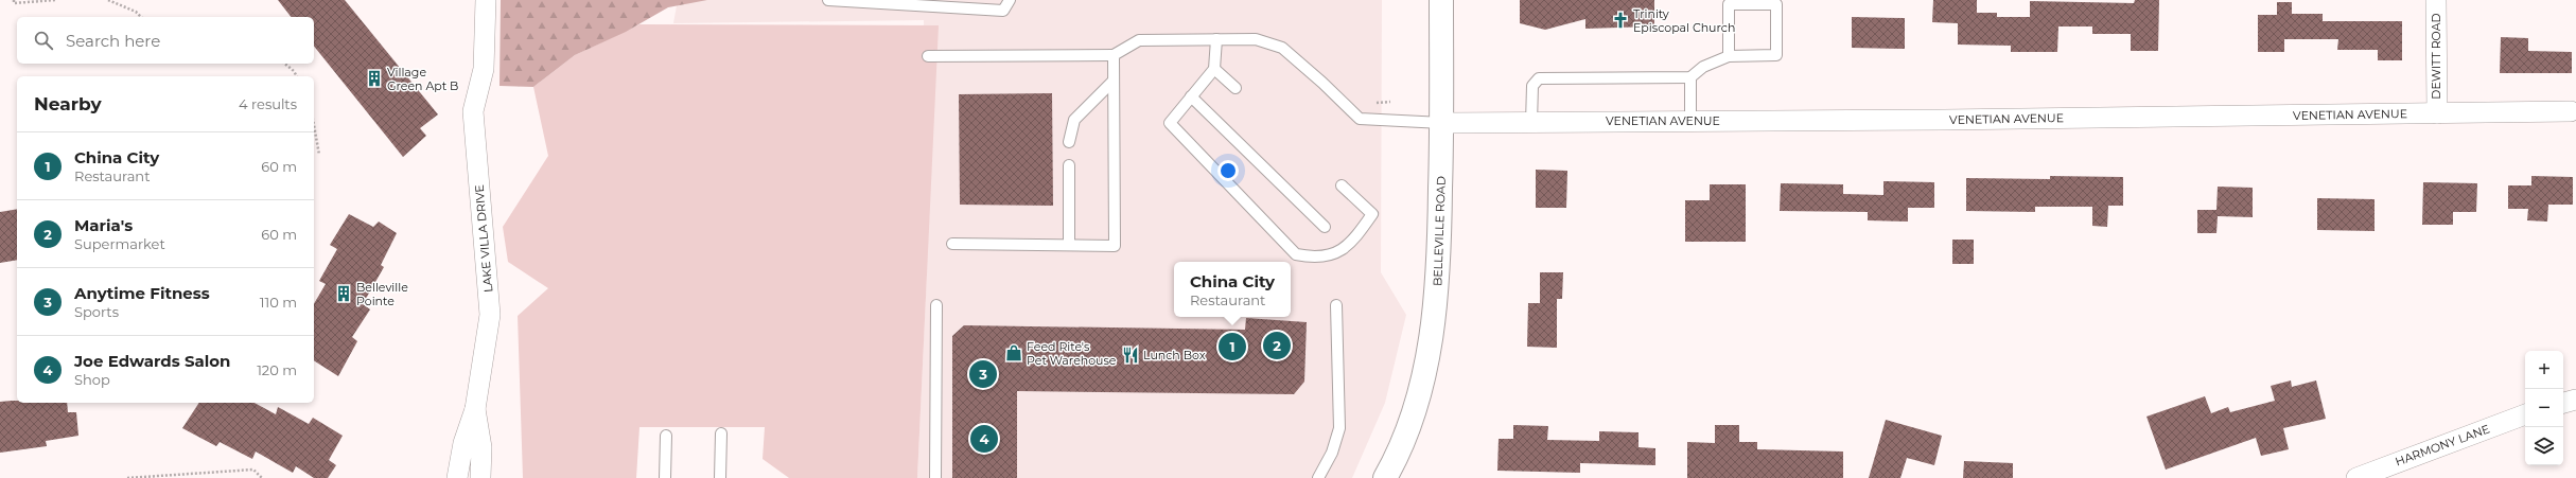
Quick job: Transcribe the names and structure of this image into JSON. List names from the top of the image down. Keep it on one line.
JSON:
{"streets":{"main road":["BELLEVILLE ROAD"],"street":["DEWITT ROAD","VENETIAN AVENUE","LAKE VILLA DRIVE","HARMONY LANE"]},"crossings":[["DEWITT ROAD","VENETIAN AVENUE"],["VENETIAN AVENUE","BELLEVILLE ROAD"]],"places":{"church":["Trinity Episcopal Church"],"building":["Village Green Apt B","Belleville Pointe"],"shop":["Feed Rite's Pet Warehouse"],"restaurant":["Lunch Box"]},"page":{"search":"Search here","heading":["Nearby","4 results"],"list":[{"mark":"1","name":"China City","note":"Restaurant","value":"60 m"},{"mark":"2","name":"Maria's","note":"Supermarket","value":"60 m"},{"mark":"3","name":"Anytime Fitness","note":"Sports","value":"110 m"},{"mark":"4","name":"Joe Edwards Salon","note":"Shop","value":"120 m"}],"popup":["China City","Restaurant"],"pins":["2","1","3","4"],"map_buttons":["+","−"]}}
